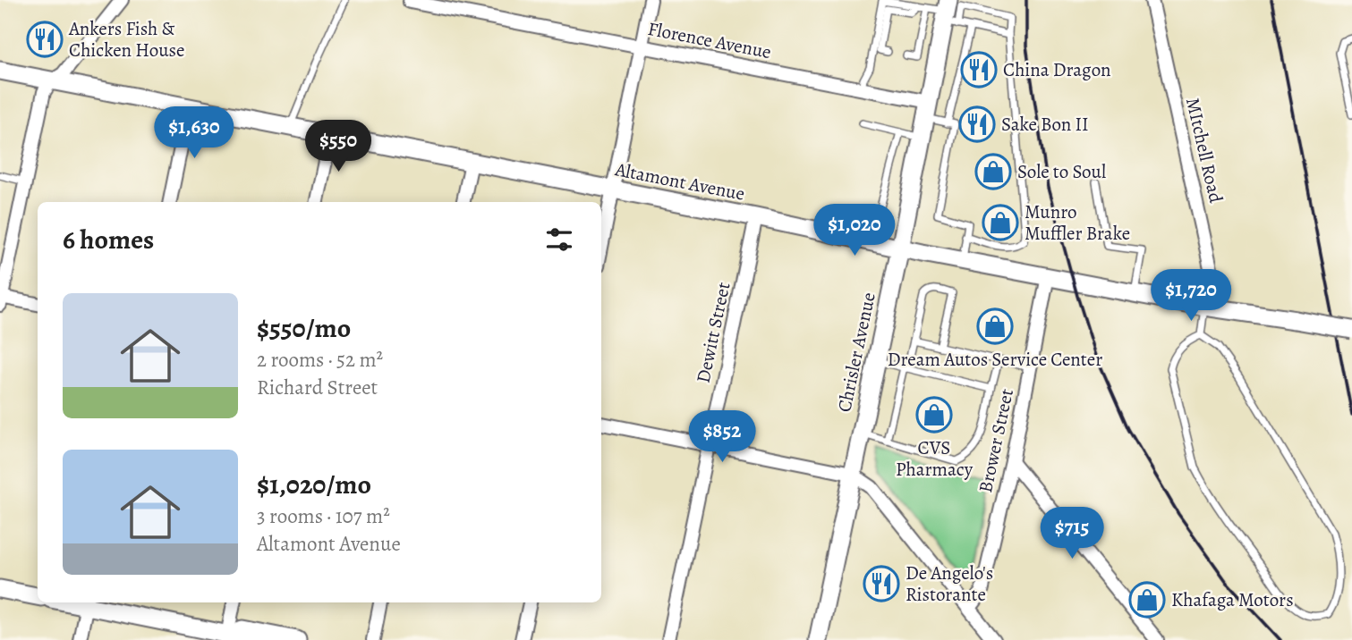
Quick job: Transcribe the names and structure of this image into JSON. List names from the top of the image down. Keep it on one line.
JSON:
{"streets":{"main road":["Altamont Avenue","Chrisler Avenue"],"street":["Florence Avenue","MItchell Road","Dewitt Street","Brower Street"]},"crossings":[["Florence Avenue","Chrisler Avenue"],["MItchell Road","Altamont Avenue"],["Altamont Avenue","Dewitt Street"],["Altamont Avenue","Chrisler Avenue"],["Altamont Avenue","Brower Street"]],"places":{"restaurant":["Ankers Fish & Chicken House","China Dragon","Sake Bon II","De Angelo's Ristorante"],"shop":["Sole to Soul","Munro Muffler Brake","Dream Autos Service Center","CVS Pharmacy","Khafaga Motors"]},"page":{"price":["$1,630","$550","$1,020","$1,720","$852","$715"],"heading":"6 homes","list":[{"name":"$550/mo","note":"2 rooms · 52 m² · Richard Street"},{"name":"$1,020/mo","note":"3 rooms · 107 m² · Altamont Avenue"}]}}
